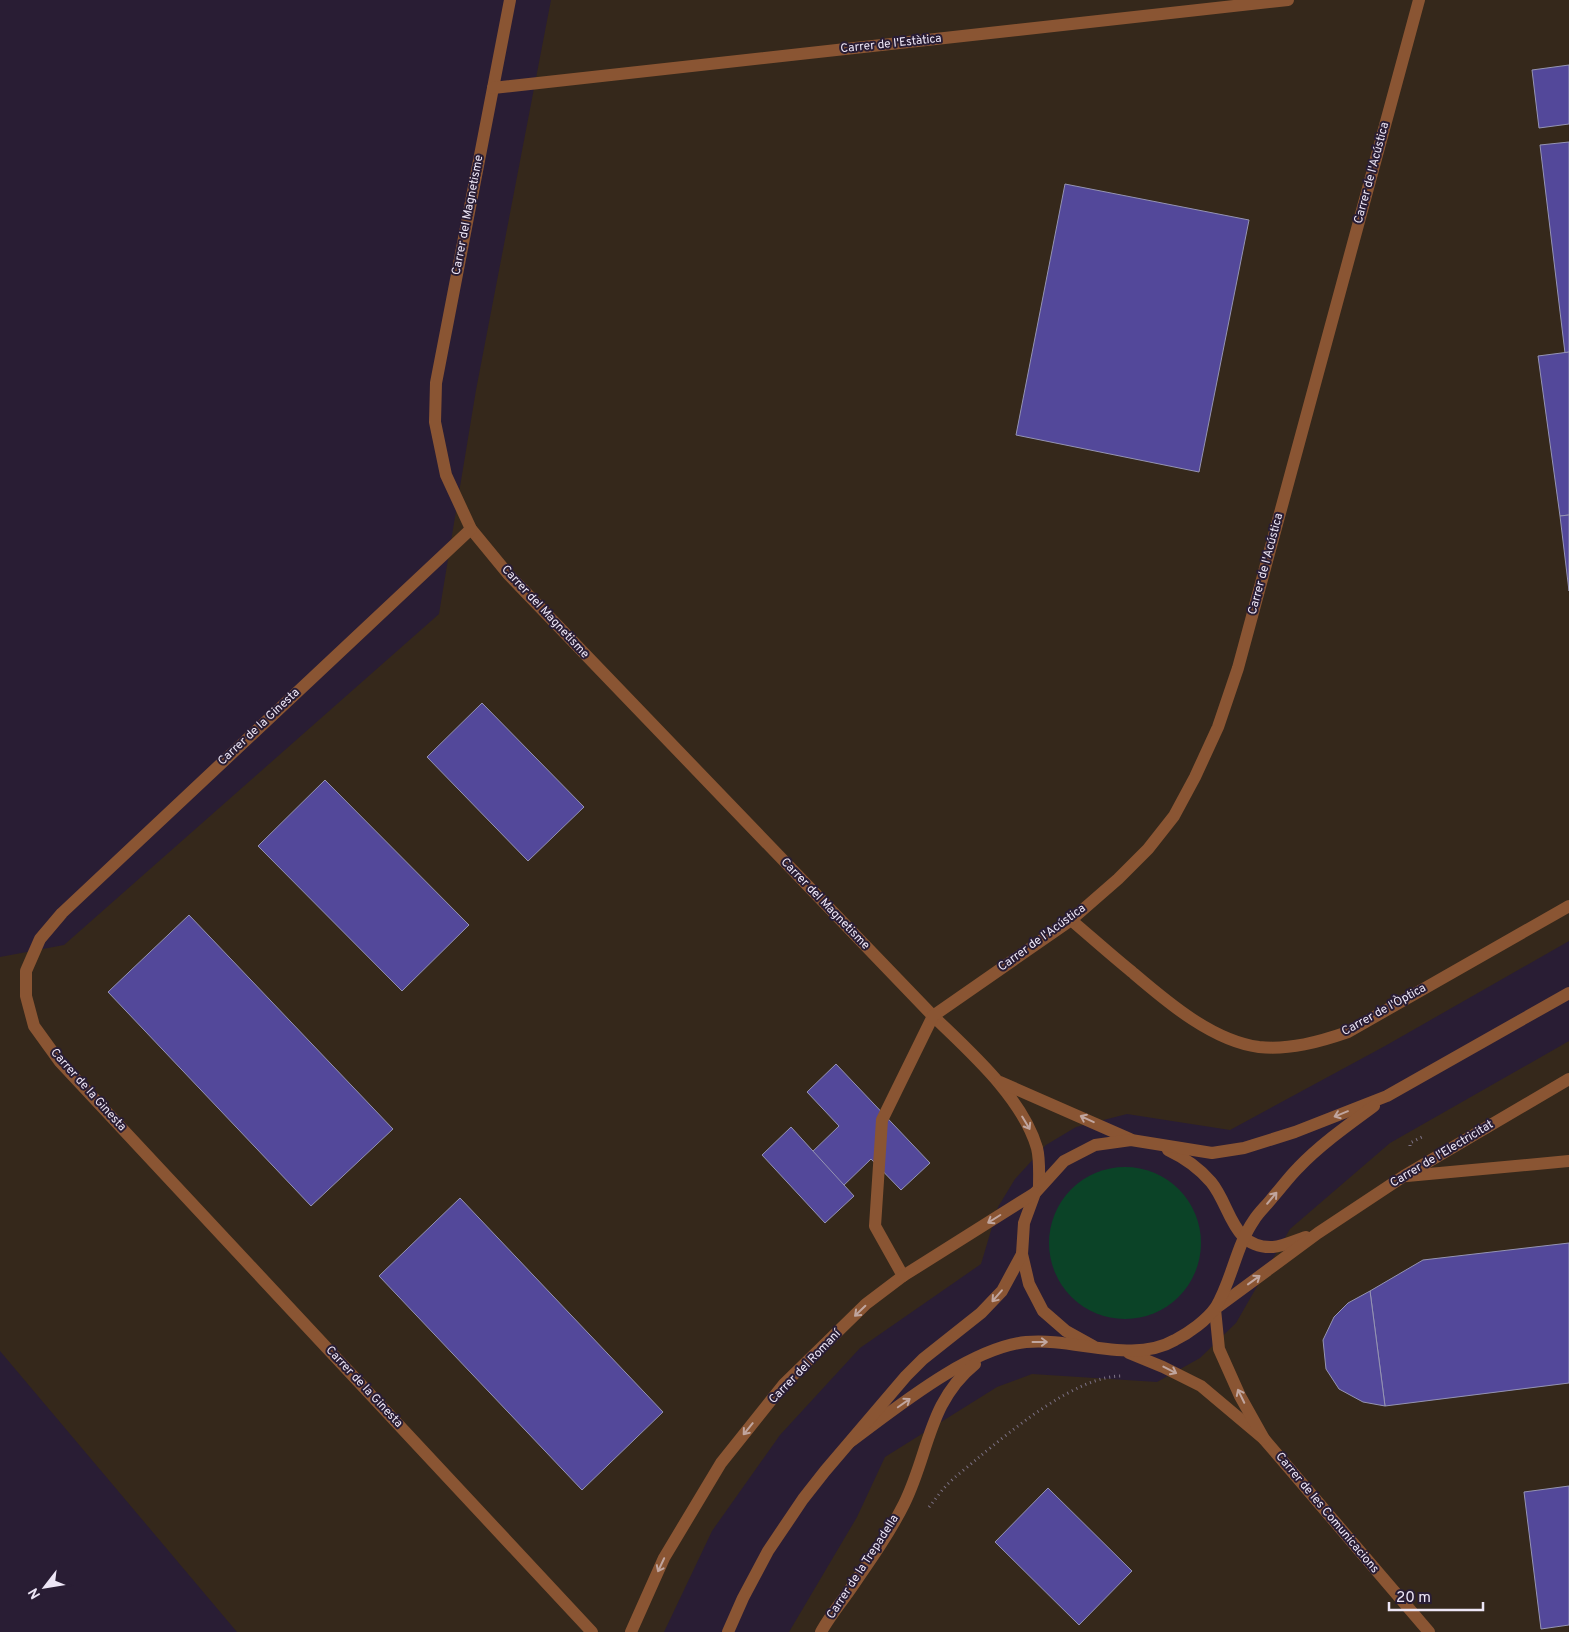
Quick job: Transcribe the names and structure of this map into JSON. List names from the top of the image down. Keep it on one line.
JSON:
{"streets":{"street":["Carrer de l'Estàtica","Carrer de l'Acústica","Carrer del Magnetisme","Carrer de la Ginesta","Carrer de l'Òptica","Carrer de l'Electricitat","Carrer del Romaní","Carrer de les Comunicacions","Carrer de la Trepadella"]},"crossings":[["Carrer de l'Estàtica","Carrer del Magnetisme"],["Carrer de l'Acústica","Carrer del Magnetisme"],["Carrer de l'Acústica","Carrer de l'Òptica"],["Carrer del Magnetisme","Carrer de la Ginesta"],["Carrer del Magnetisme","Carrer del Romaní"],["Carrer de l'Electricitat","Carrer de les Comunicacions"]],"scale_bar":"20 m","north":"bottom left"}
